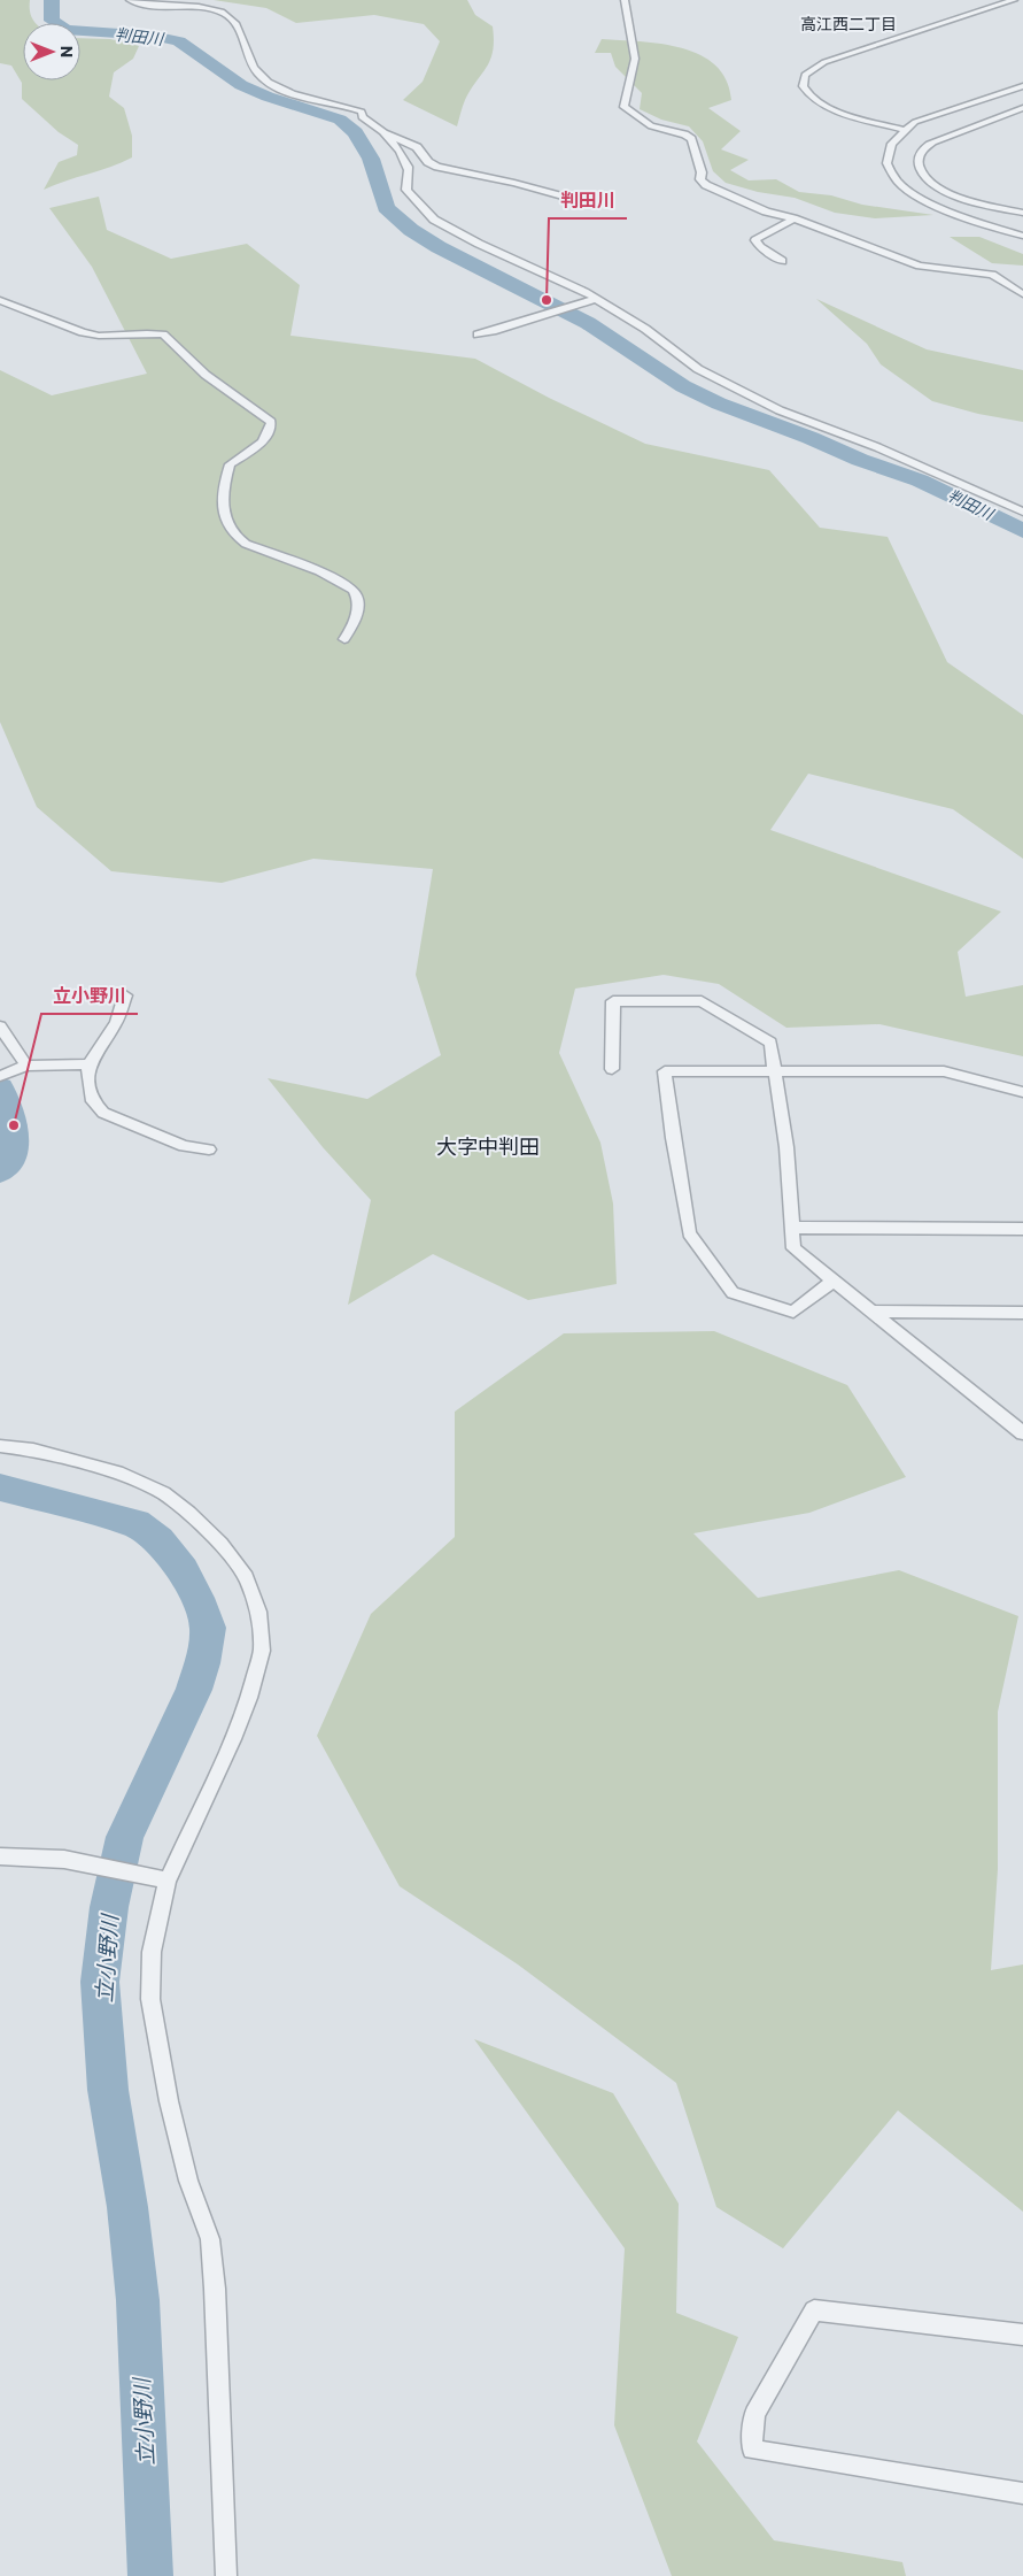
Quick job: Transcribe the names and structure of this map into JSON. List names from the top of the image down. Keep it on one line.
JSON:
{"districts":["高江西二丁目","大字中判田"],"water":["判田川","立小野川"],"places":["判田川","立小野川"],"north":"right"}
